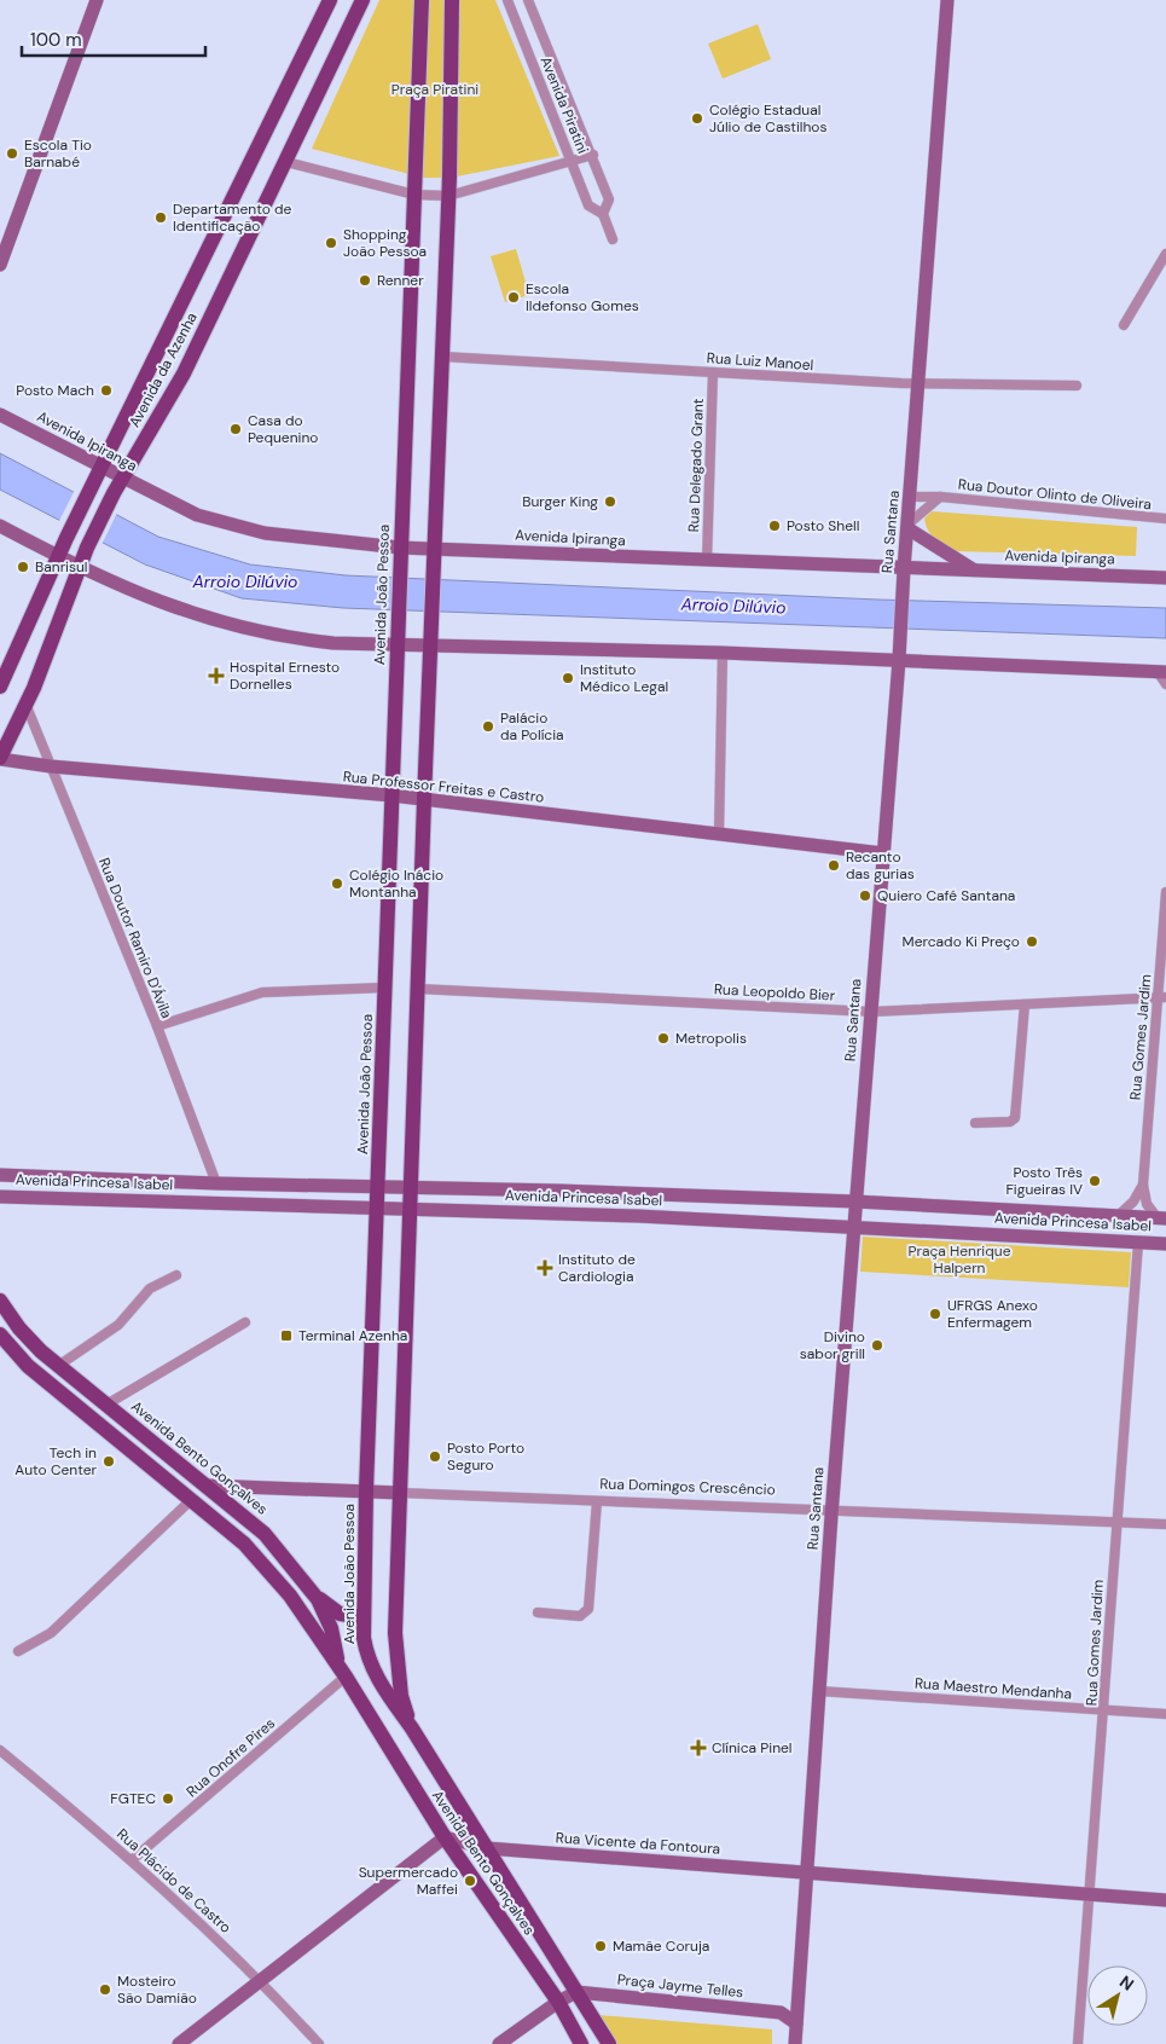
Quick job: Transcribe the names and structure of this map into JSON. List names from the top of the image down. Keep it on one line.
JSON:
{"streets":{"main road":["Avenida da Azenha","Avenida Ipiranga","Rua Santana","Avenida João Pessoa","Rua Professor Freitas e Castro","Avenida Princesa Isabel","Avenida Bento Gonçalves","Rua Domingos Crescêncio","Rua Vicente da Fontoura","Praça Jayme Telles"],"street":["Avenida Piratini","Rua Luiz Manoel","Rua Delegado Grant","Rua Doutor Olinto de Oliveira","Rua Doutor Ramiro D'Ávila","Rua Leopoldo Bier","Rua Gomes Jardim","Rua Maestro Mendanha","Rua Onofre Pires","Rua Plácido de Castro"]},"crossings":[["Rua Luiz Manoel","Rua Delegado Grant"],["Rua Luiz Manoel","Rua Santana"],["Avenida da Azenha","Avenida Ipiranga"],["Avenida da Azenha","Rua Professor Freitas e Castro"],["Avenida da Azenha","Rua Doutor Ramiro D'Ávila"],["Avenida Ipiranga","Rua Delegado Grant"],["Avenida Ipiranga","Rua Santana"],["Avenida Ipiranga","Avenida João Pessoa"],["Rua Doutor Olinto de Oliveira","Rua Santana"],["Rua Santana","Rua Professor Freitas e Castro"],["Rua Santana","Rua Leopoldo Bier"],["Rua Santana","Avenida Princesa Isabel"],["Rua Santana","Rua Domingos Crescêncio"],["Rua Santana","Rua Maestro Mendanha"],["Rua Santana","Rua Vicente da Fontoura"],["Avenida João Pessoa","Rua Professor Freitas e Castro"],["Avenida João Pessoa","Avenida Princesa Isabel"],["Avenida João Pessoa","Avenida Bento Gonçalves"],["Avenida João Pessoa","Rua Domingos Crescêncio"],["Rua Professor Freitas e Castro","Rua Doutor Ramiro D'Ávila"],["Rua Doutor Ramiro D'Ávila","Avenida Princesa Isabel"],["Rua Leopoldo Bier","Rua Gomes Jardim"],["Rua Gomes Jardim","Avenida Princesa Isabel"],["Rua Gomes Jardim","Rua Domingos Crescêncio"],["Rua Gomes Jardim","Rua Maestro Mendanha"],["Rua Gomes Jardim","Rua Vicente da Fontoura"],["Avenida Bento Gonçalves","Rua Domingos Crescêncio"],["Avenida Bento Gonçalves","Rua Onofre Pires"],["Avenida Bento Gonçalves","Rua Vicente da Fontoura"],["Avenida Bento Gonçalves","Praça Jayme Telles"],["Rua Onofre Pires","Rua Plácido de Castro"]],"water":["Arroio Dilúvio"],"parks":["Praça Piratini","Praça Henrique Halpern"],"places":{"other":["Colégio Estadual Júlio de Castilhos","Escola Tio Barnabé","Departamento de Identificação","Shopping João Pessoa","Renner","Escola Ildefonso Gomes","Posto Mach","Casa do Pequenino","Burger King","Posto Shell","Banrisul","Instituto Médico Legal","Palácio da Polícia","Recanto das gurias","Colégio Inácio Montanha","Quiero Café Santana","Mercado Ki Preço","Metropolis","Posto Três Figueiras IV","UFRGS Anexo Enfermagem","Divino sabor grill","Posto Porto Seguro","Tech in Auto Center","FGTEC","Supermercado Maffei","Mamãe Coruja","Mosteiro São Damião"],"health":["Hospital Ernesto Dornelles","Instituto de Cardiologia","Clínica Pinel"],"transit":["Terminal Azenha"]},"scale_bar":"100 m","north":"top right"}
